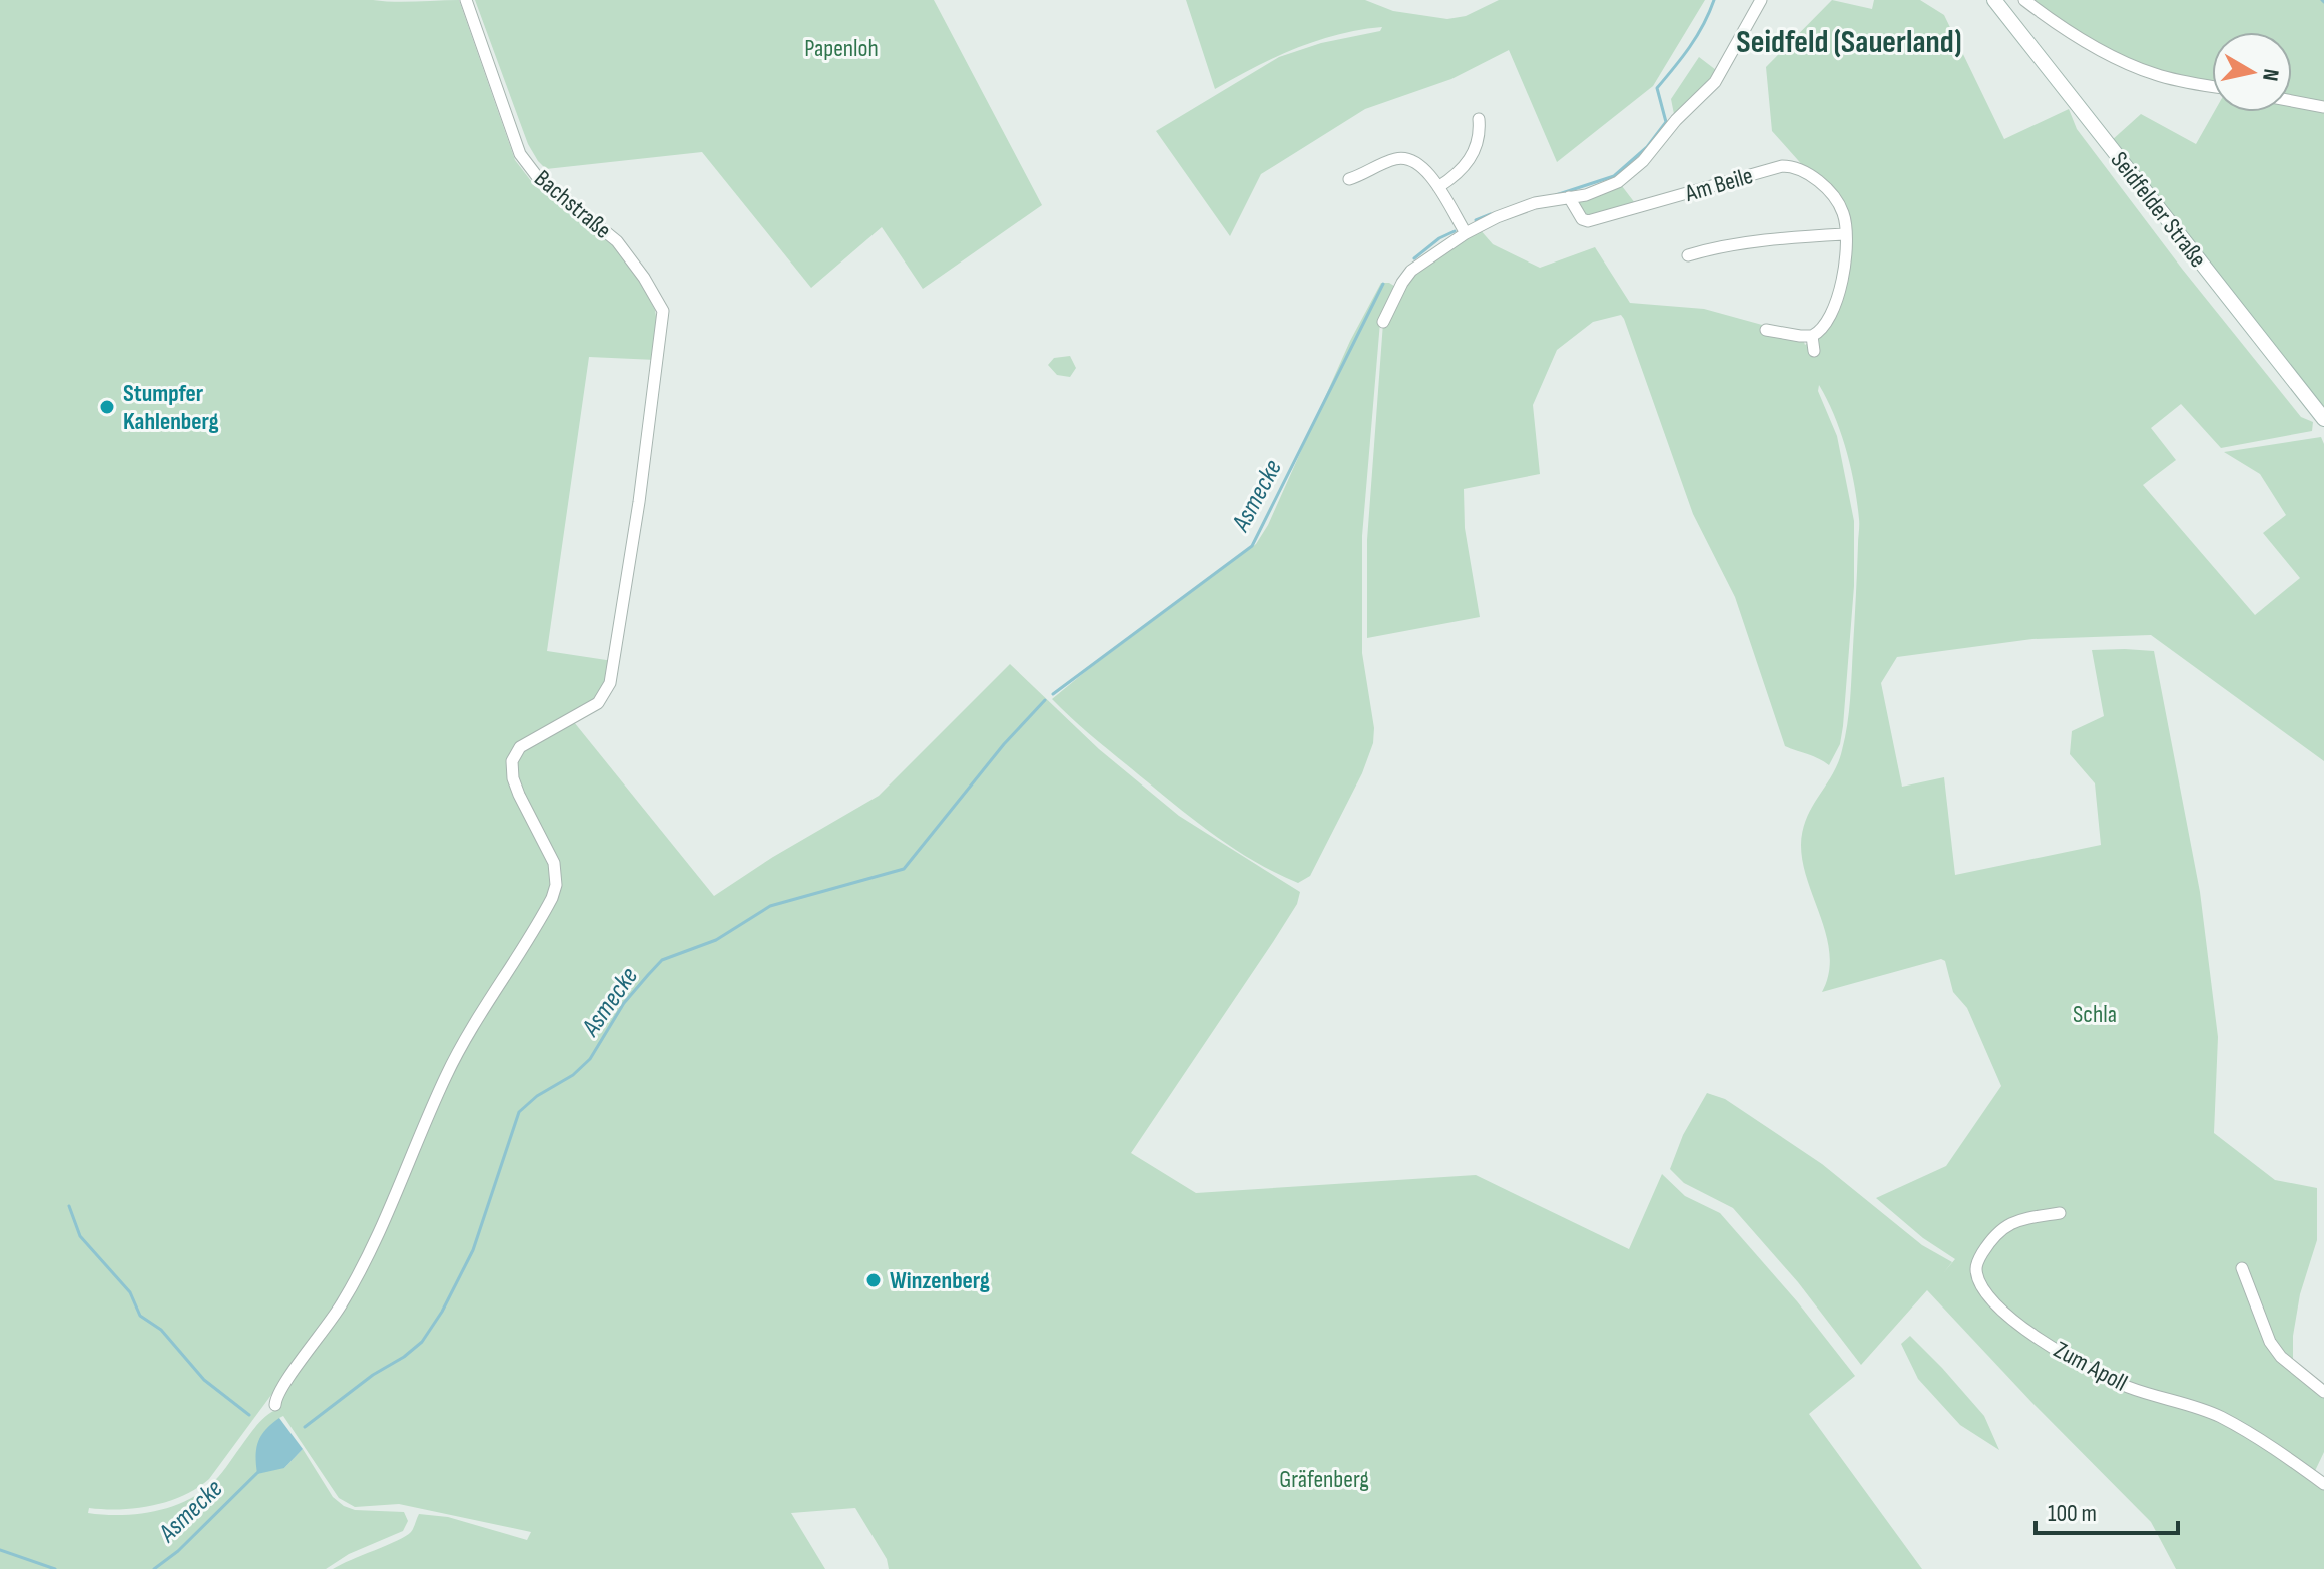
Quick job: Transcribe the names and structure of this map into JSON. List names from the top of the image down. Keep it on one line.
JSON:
{"streets":{"main road":["Seidfelder Straße"],"street":["Am Beile","Bachstraße","Zum Apoll"]},"districts":["Seidfeld (Sauerland)"],"water":["Asmecke"],"parks":["Papenloh","Schla","Gräfenberg"],"places":["Stumpfer Kahlenberg","Winzenberg"],"scale_bar":"100 m","north":"right"}
